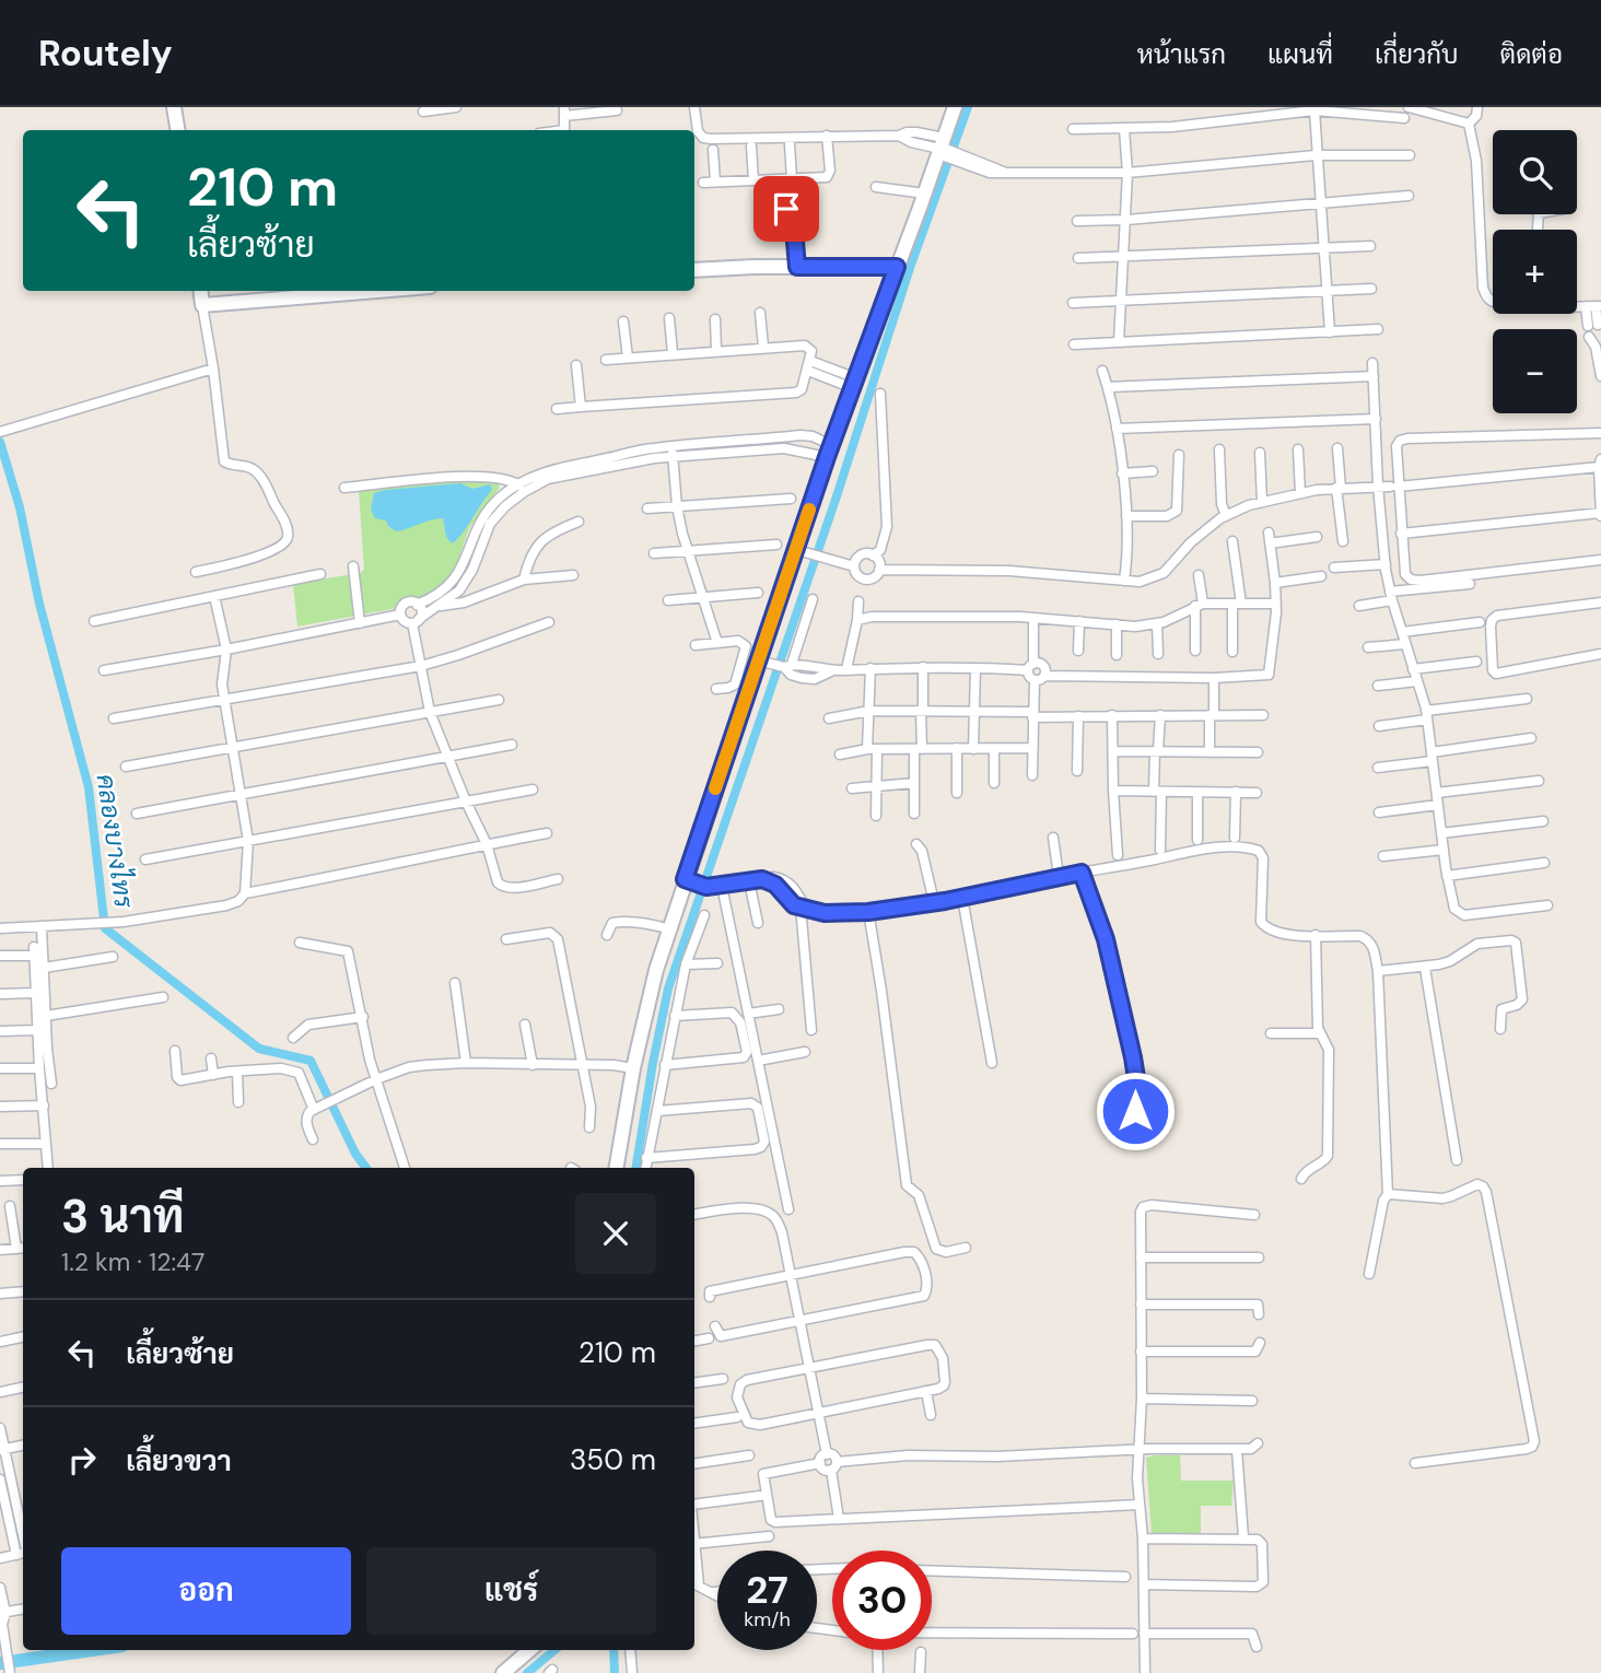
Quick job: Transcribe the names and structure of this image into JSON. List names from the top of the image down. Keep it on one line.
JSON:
{"water":["คลองบางไทร"],"page":{"header":"Routely","nav":["หน้าแรก","แผนที่","เกี่ยวกับ","ติดต่อ"],"map_buttons":["+","−"],"turn":["210 m","เลี้ยวซ้าย"],"heading":["3 นาที","1.2 km · 12:47"],"list":[{"name":"เลี้ยวซ้าย","value":"210 m"},{"name":"เลี้ยวขวา","value":"350 m"}],"buttons":["ออก","แชร์"],"speed":"27 km/h","limit":"30"}}
